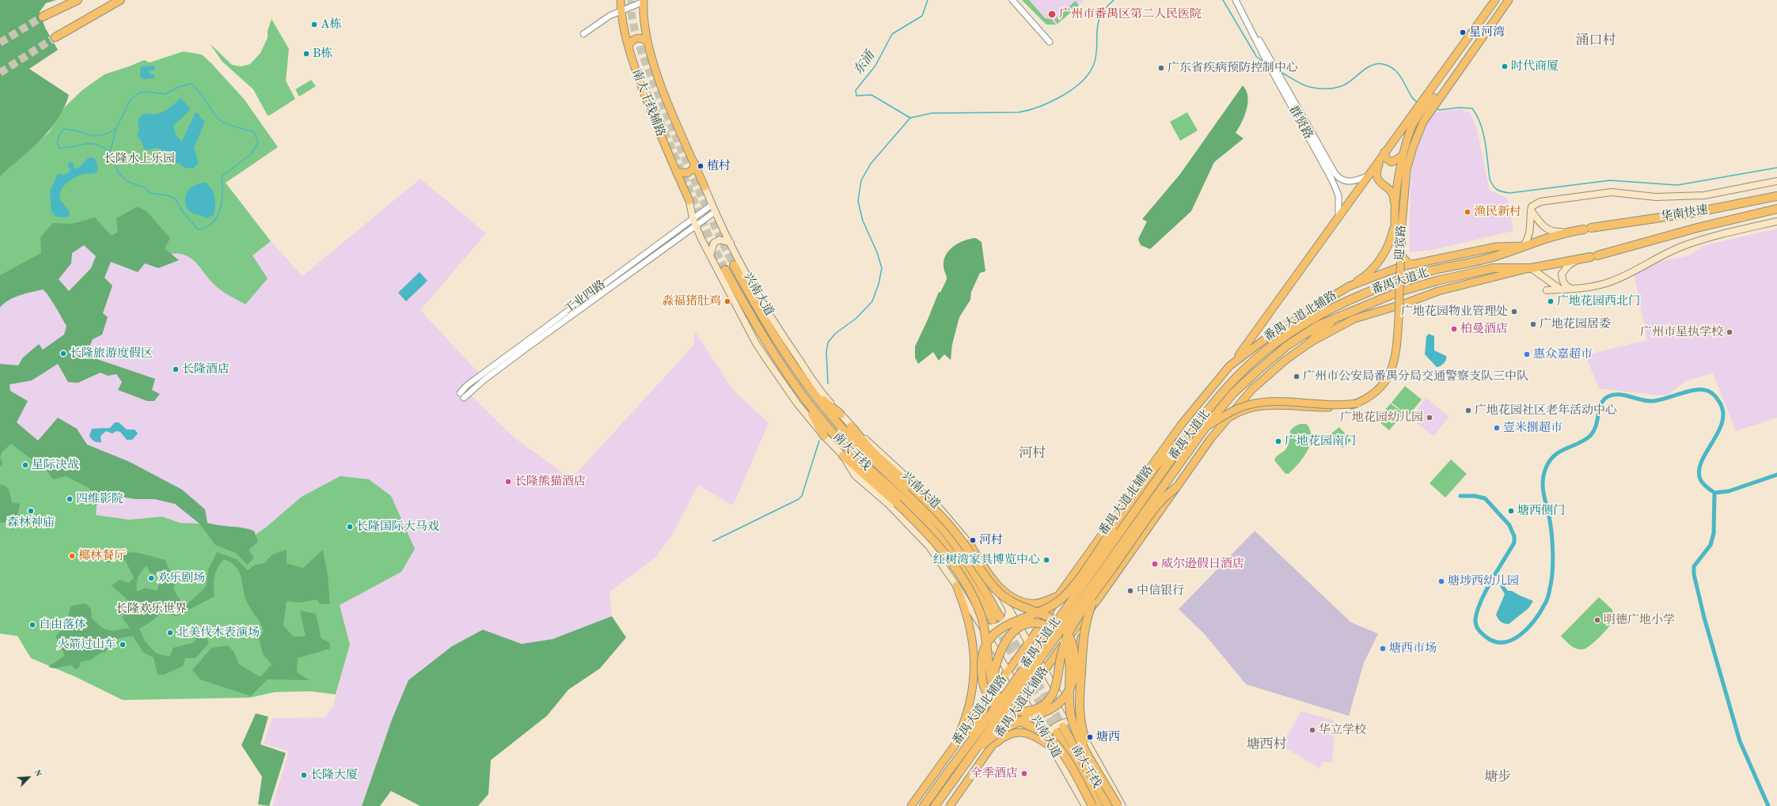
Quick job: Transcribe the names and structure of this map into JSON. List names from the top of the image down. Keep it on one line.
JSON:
{"streets":{"highway":["华南快速","番禺大道北","南大干线"],"main road":["南大干线辅路","迎宾路","兴南大道","番禺大道北辅路","番禺大道北铺路"],"street":["群贤路","工业四路"]},"crossings":[["南大干线辅路","兴南大道"],["群贤路","迎宾路"],["华南快速","番禺大道北"],["迎宾路","番禺大道北辅路"],["番禺大道北","番禺大道北辅路"],["兴南大道","工业四路"],["兴南大道","番禺大道北辅路"],["兴南大道","番禺大道北铺路"]],"districts":["涌口村","河村","塘西村","塘步"],"water":["东涌"],"parks":["长隆水上乐园","长隆欢乐世界"],"places":["广州市番禺区第二人民医院","A栋","星河湾","B栋","时代商厦","广东省疾病预防控制中心","植村","渔民新村","淼福猪肚鸡","广地花园西北门","广地花园物业管理处","广地花园居委","柏曼酒店","广州市星执学校","长隆旅游度假区","惠众嘉超市","长隆酒店","广州市公安局番禺分局交通警察支队三中队","广地花园社区老年活动中心","广地花园幼儿园","壹米捌超市","广地花园南门","星际决战","长隆熊猫酒店","四维影院","森林神庙","塘西侧门","长隆国际大马戏","河村","椰林餐厅","红树湾家具博览中心","威尔逊假日酒店","欢乐剧场","塘埗西幼儿园","中信银行","明德广地小学","自由落体","北美伐木表演场","火箭过山车","塘西市场","华立学校","塘西","全季酒店","长隆大厦"],"north":"top right"}
